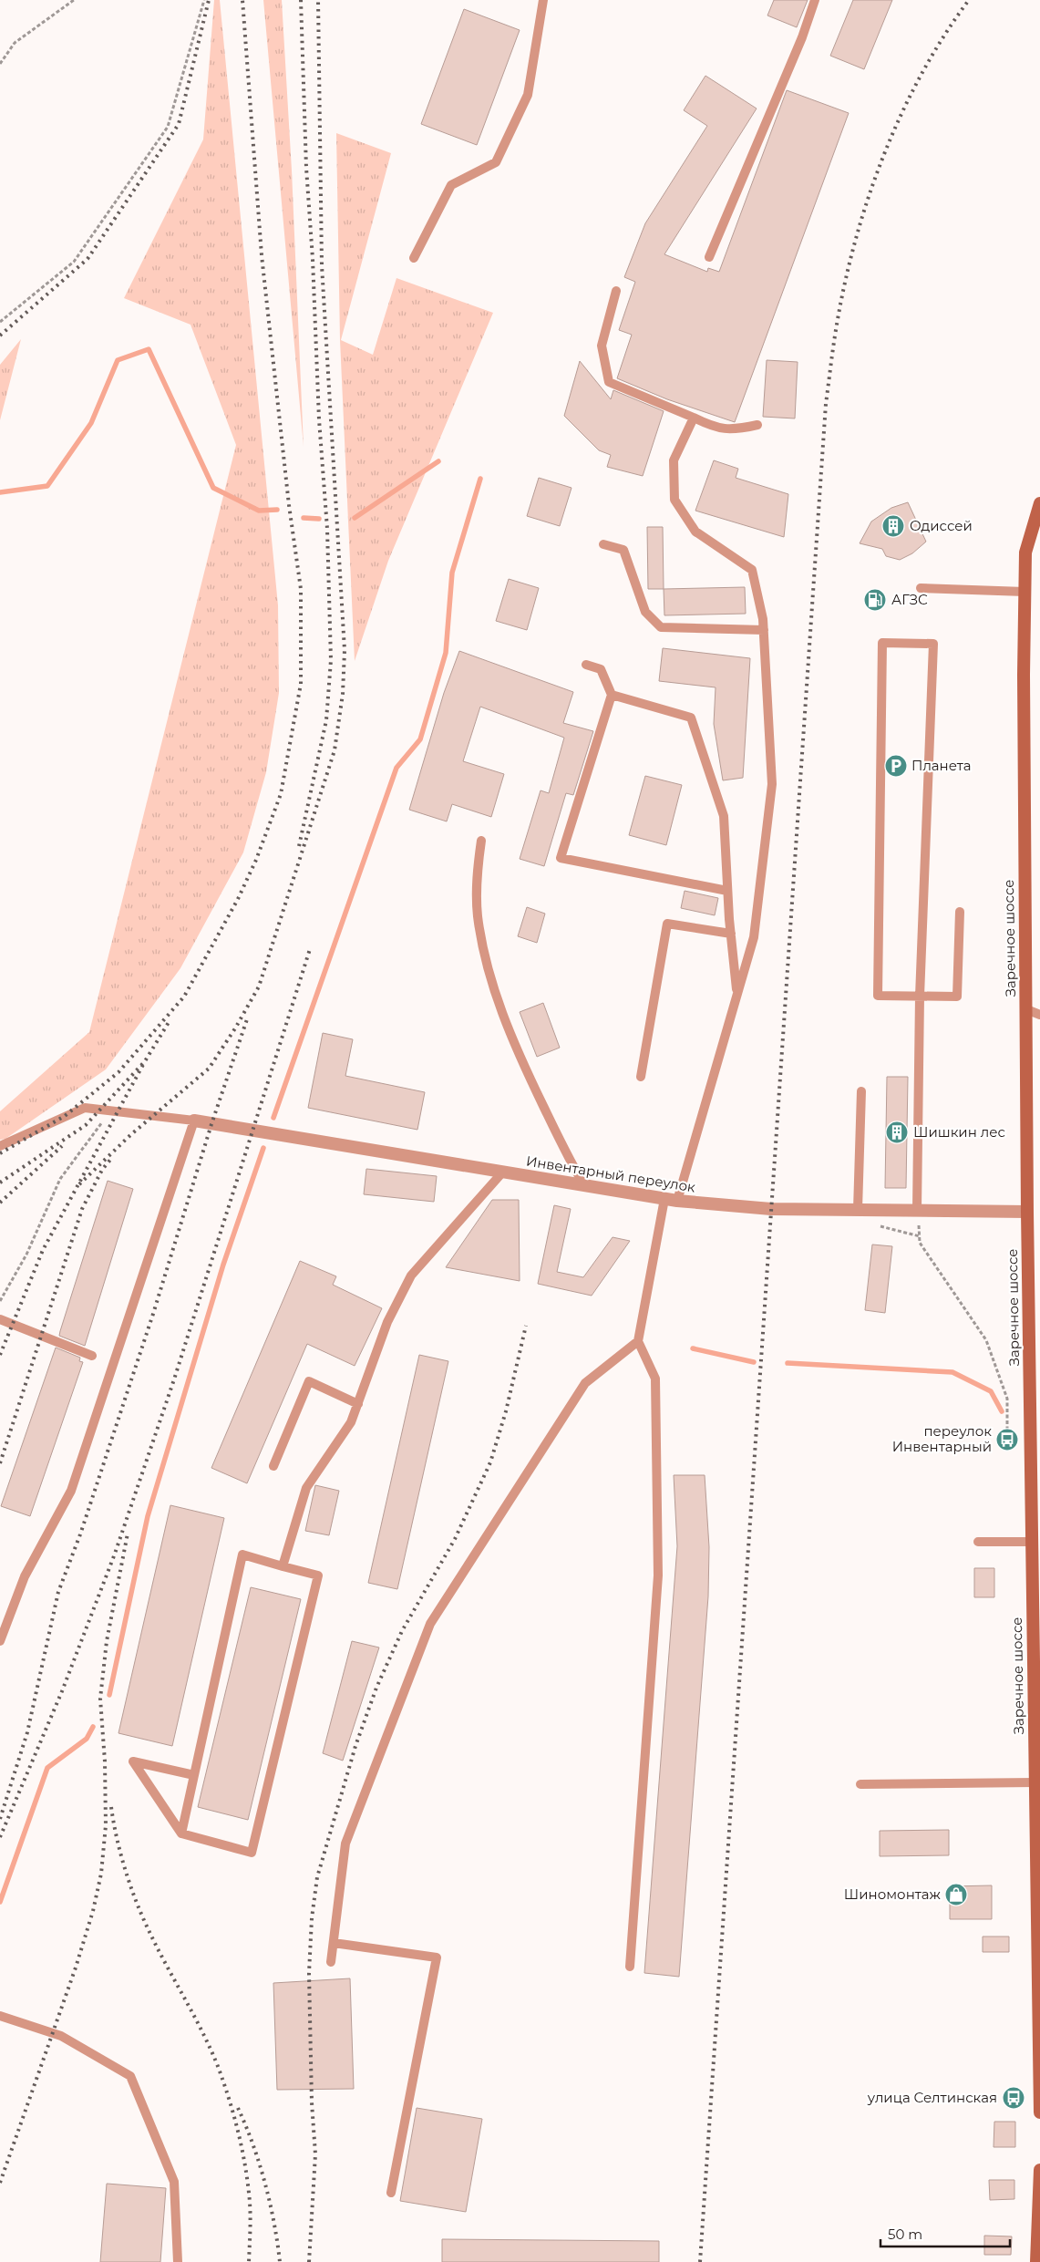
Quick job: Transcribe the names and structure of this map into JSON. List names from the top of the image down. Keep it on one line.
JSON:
{"streets":{"main road":["Заречное шоссе"],"street":["Инвентарный переулок"]},"crossings":[["Заречное шоссе","Инвентарный переулок"]],"places":{"building":["Одиссей","Шишкин лес"],"fuel station":["АГЗС"],"parking":["Планета"],"bus stop":["переулок Инвентарный","улица Селтинская"],"shop":["Шиномонтаж"]},"scale_bar":"50 m"}
